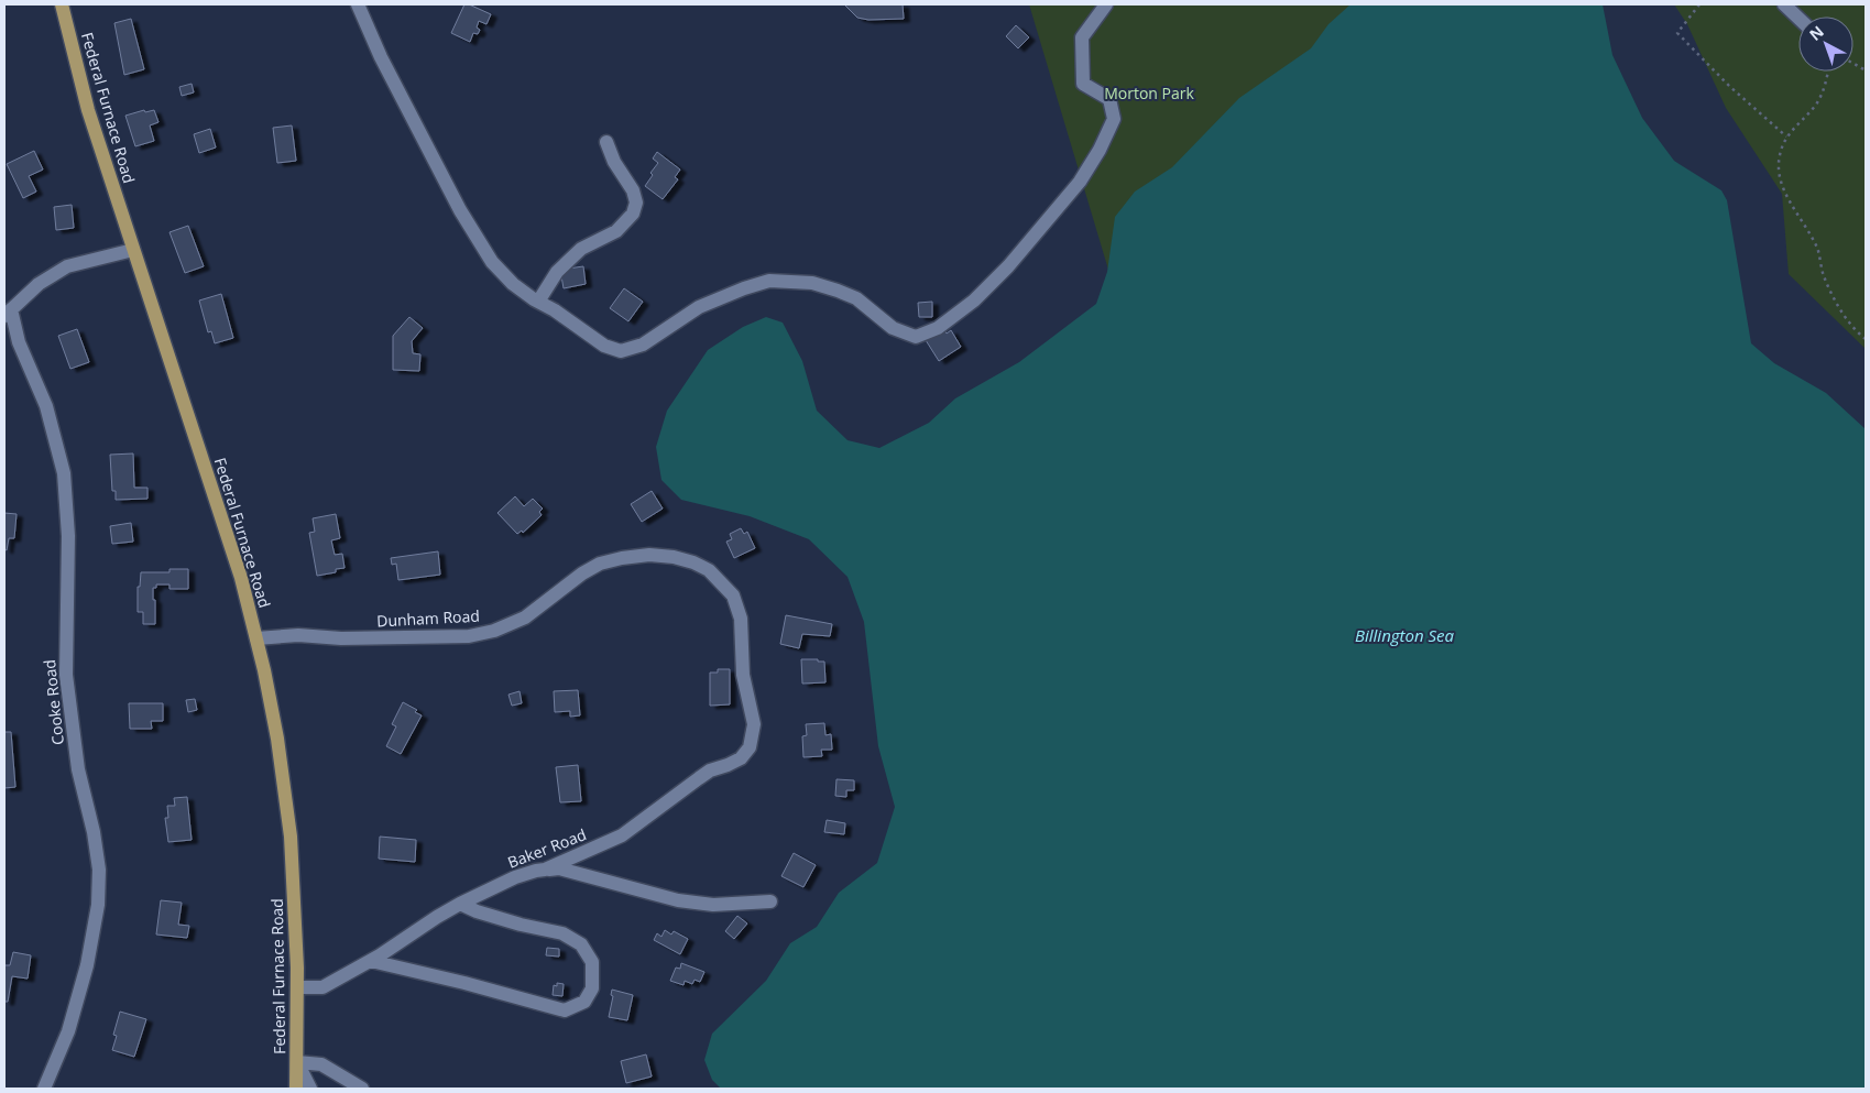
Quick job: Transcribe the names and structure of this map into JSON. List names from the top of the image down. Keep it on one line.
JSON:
{"streets":{"main road":["Federal Furnace Road"],"street":["Dunham Road","Cooke Road","Baker Road"]},"crossings":[["Federal Furnace Road","Dunham Road"],["Federal Furnace Road","Cooke Road"],["Federal Furnace Road","Baker Road"],["Dunham Road","Baker Road"]],"water":["Billington Sea"],"parks":["Morton Park"],"north":"top left"}
